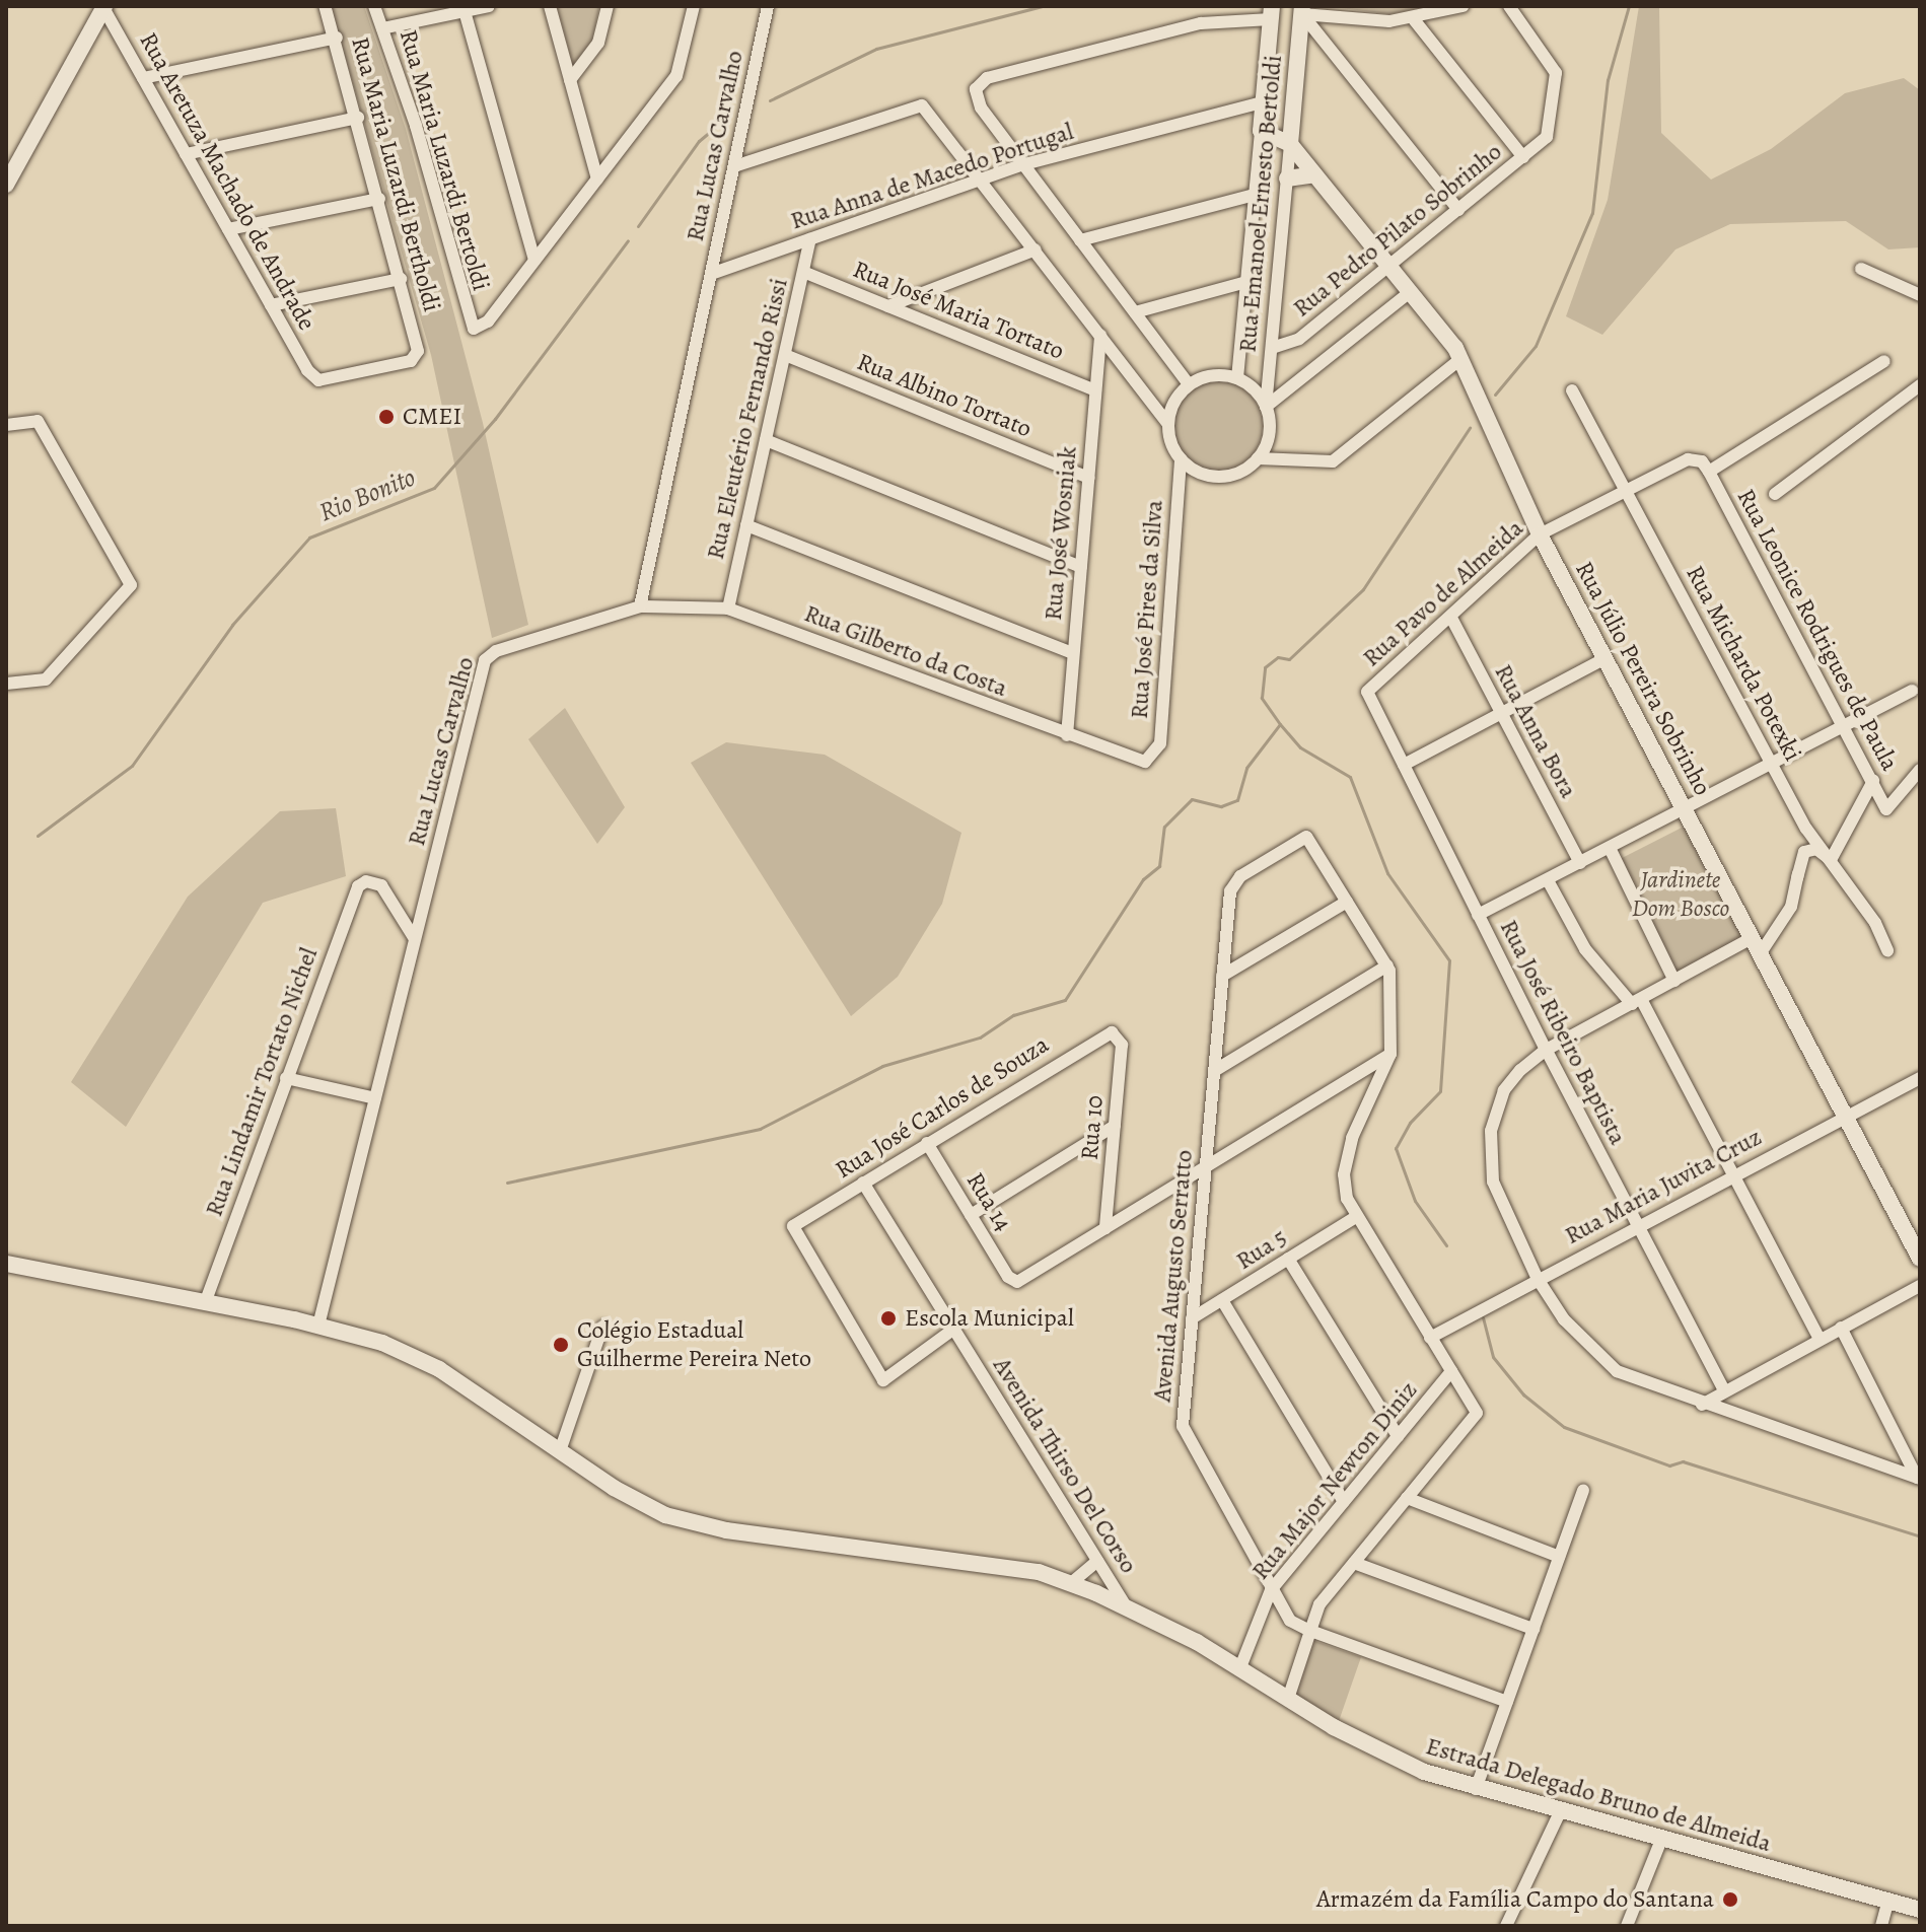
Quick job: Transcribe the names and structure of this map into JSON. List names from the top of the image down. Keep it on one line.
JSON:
{"streets":{"main road":["Rua Emanoel Ernesto Bertoldi","Rua Júlio Pereira Sobrinho","Estrada Delegado Bruno de Almeida"],"street":["Rua Lucas Carvalho","Rua Maria Luzardi Bertoldi","Rua Maria Luzardi Bertholdi","Rua Anna de Macedo Portugal","Rua Aretuza Machado de Andrade","Rua Pedro Pilato Sobrinho","Rua José Maria Tortato","Rua Albino Tortato","Rua Eleutério Fernando Rissi","Rua José Wosniak","Rua Pavo de Almeida","Rua José Pires da Silva","Rua Leonice Rodrigues de Paula","Rua Gilberto da Costa","Rua Micharda Potexki","Rua Anna Bora","Rua José Ribeiro Baptista","Rua Lindamir Tortato Nichel","Rua José Carlos de Souza","Rua 10","Rua Maria Juvita Cruz","Rua 14","Rua 5","Avenida Augusto Serratto","Avenida Thirso Del Corso","Rua Major Newton Diniz"]},"crossings":[["Rua Lucas Carvalho","Rua Anna de Macedo Portugal"],["Rua Lucas Carvalho","Rua Gilberto da Costa"],["Rua Lucas Carvalho","Rua Lindamir Tortato Nichel"],["Rua Lucas Carvalho","Estrada Delegado Bruno de Almeida"],["Rua Maria Luzardi Bertholdi","Rua Aretuza Machado de Andrade"],["Rua Anna de Macedo Portugal","Rua Emanoel Ernesto Bertoldi"],["Rua Anna de Macedo Portugal","Rua Eleutério Fernando Rissi"],["Rua Emanoel Ernesto Bertoldi","Rua Pedro Pilato Sobrinho"],["Rua Emanoel Ernesto Bertoldi","Rua José Pires da Silva"],["Rua Emanoel Ernesto Bertoldi","Rua Júlio Pereira Sobrinho"],["Rua Pedro Pilato Sobrinho","Rua Júlio Pereira Sobrinho"],["Rua José Maria Tortato","Rua Eleutério Fernando Rissi"],["Rua José Maria Tortato","Rua José Wosniak"],["Rua Albino Tortato","Rua Eleutério Fernando Rissi"],["Rua Albino Tortato","Rua José Wosniak"],["Rua Eleutério Fernando Rissi","Rua Gilberto da Costa"],["Rua José Wosniak","Rua Gilberto da Costa"],["Rua Pavo de Almeida","Rua Leonice Rodrigues de Paula"],["Rua Pavo de Almeida","Rua Micharda Potexki"],["Rua Pavo de Almeida","Rua Júlio Pereira Sobrinho"],["Rua Pavo de Almeida","Rua Anna Bora"],["Rua Pavo de Almeida","Rua José Ribeiro Baptista"],["Rua José Pires da Silva","Rua Gilberto da Costa"],["Rua Júlio Pereira Sobrinho","Rua Maria Juvita Cruz"],["Rua José Ribeiro Baptista","Rua Maria Juvita Cruz"],["Rua Lindamir Tortato Nichel","Estrada Delegado Bruno de Almeida"],["Rua José Carlos de Souza","Rua 10"],["Rua José Carlos de Souza","Rua 14"],["Rua José Carlos de Souza","Avenida Thirso Del Corso"],["Rua 10","Rua 14"],["Rua 5","Avenida Augusto Serratto"],["Avenida Augusto Serratto","Rua Major Newton Diniz"],["Avenida Thirso Del Corso","Estrada Delegado Bruno de Almeida"],["Rua Major Newton Diniz","Estrada Delegado Bruno de Almeida"]],"water":["Rio Bonito"],"parks":["Jardinete Dom Bosco"],"places":["CMEI","Escola Municipal","Colégio Estadual Guilherme Pereira Neto","Armazém da Família Campo do Santana"]}
